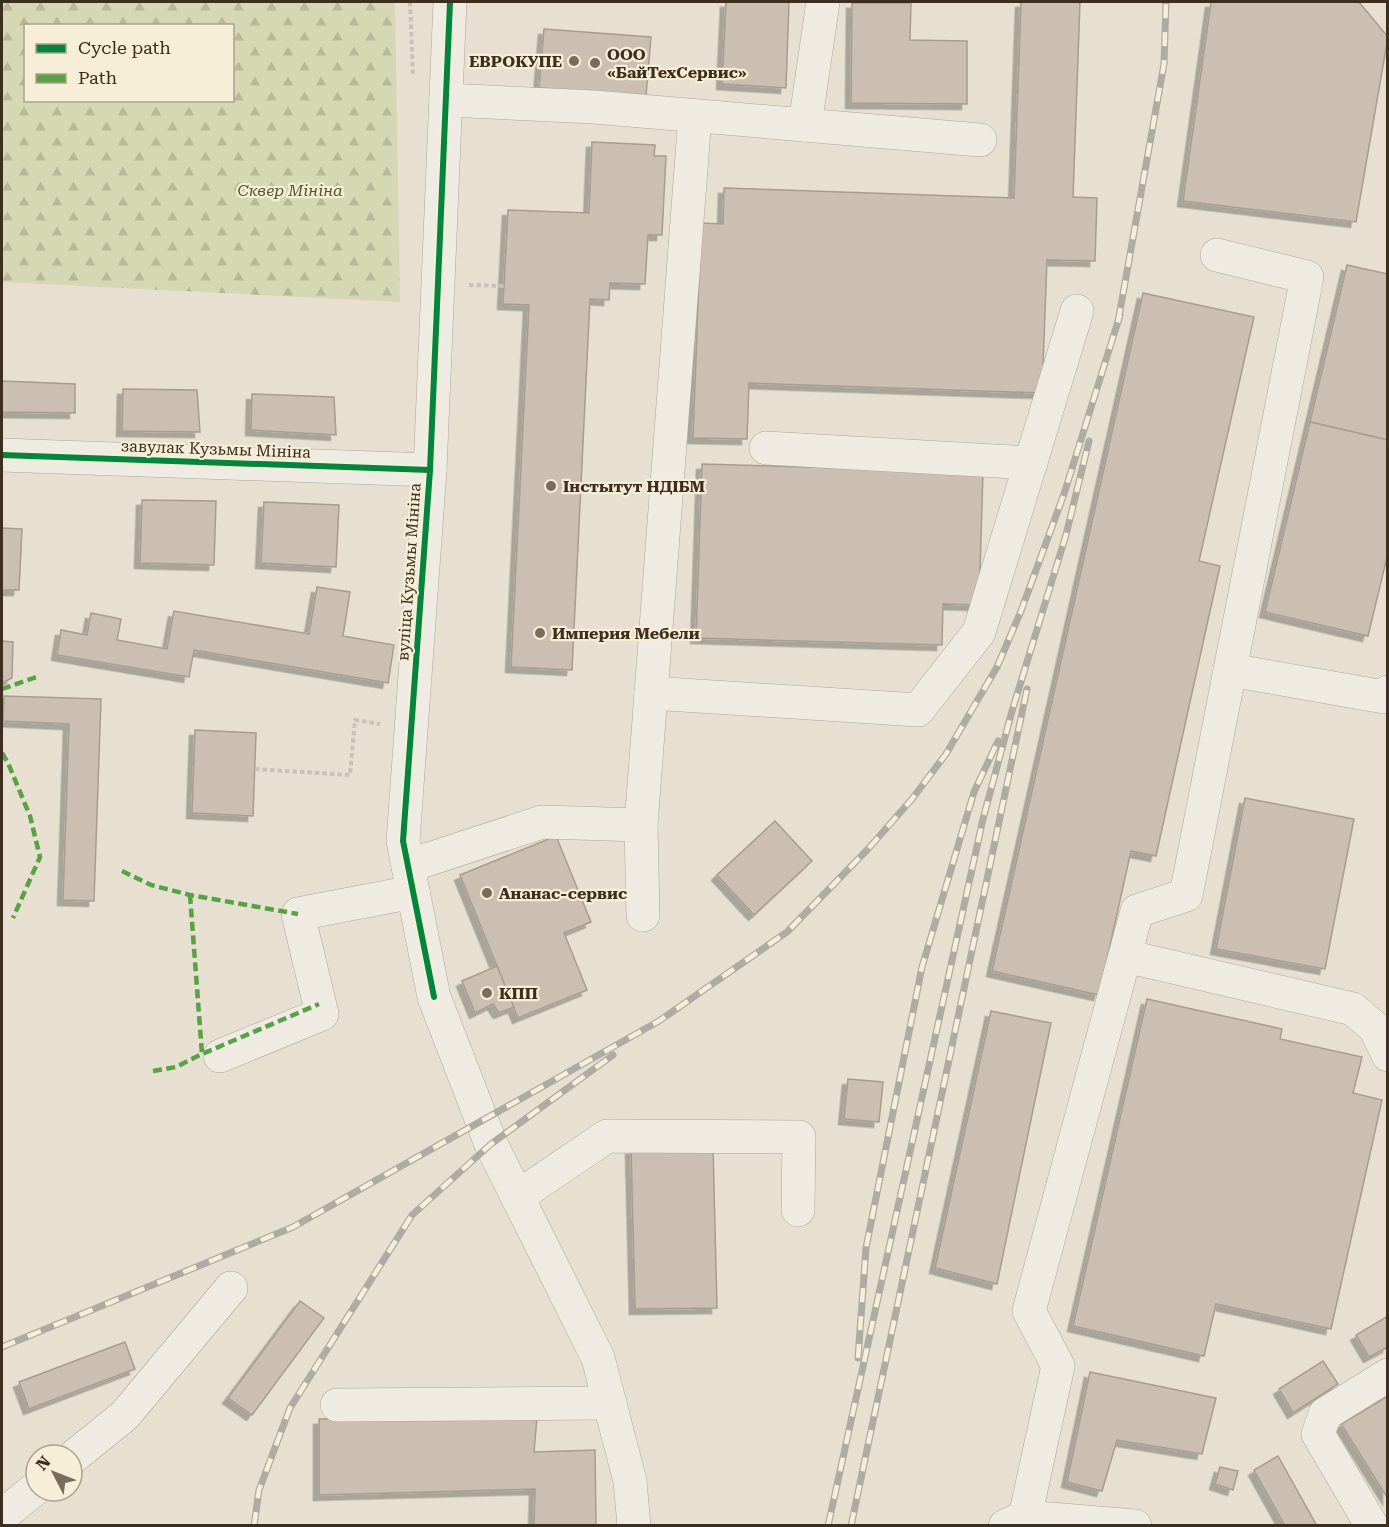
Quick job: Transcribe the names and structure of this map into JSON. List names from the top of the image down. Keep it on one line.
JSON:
{"streets":{"street":["завулак Кузьмы Мініна","вуліца Кузьмы Мініна"]},"crossings":[["завулак Кузьмы Мініна","вуліца Кузьмы Мініна"]],"parks":["Сквер Мініна"],"places":["ЕВРОКУПЕ","ООО «БайТехСервис»","Інстытут НДІБМ","Империя Мебели","Ананас-сервис","КПП"],"legend":["Cycle path","Path"],"north":"top left"}
